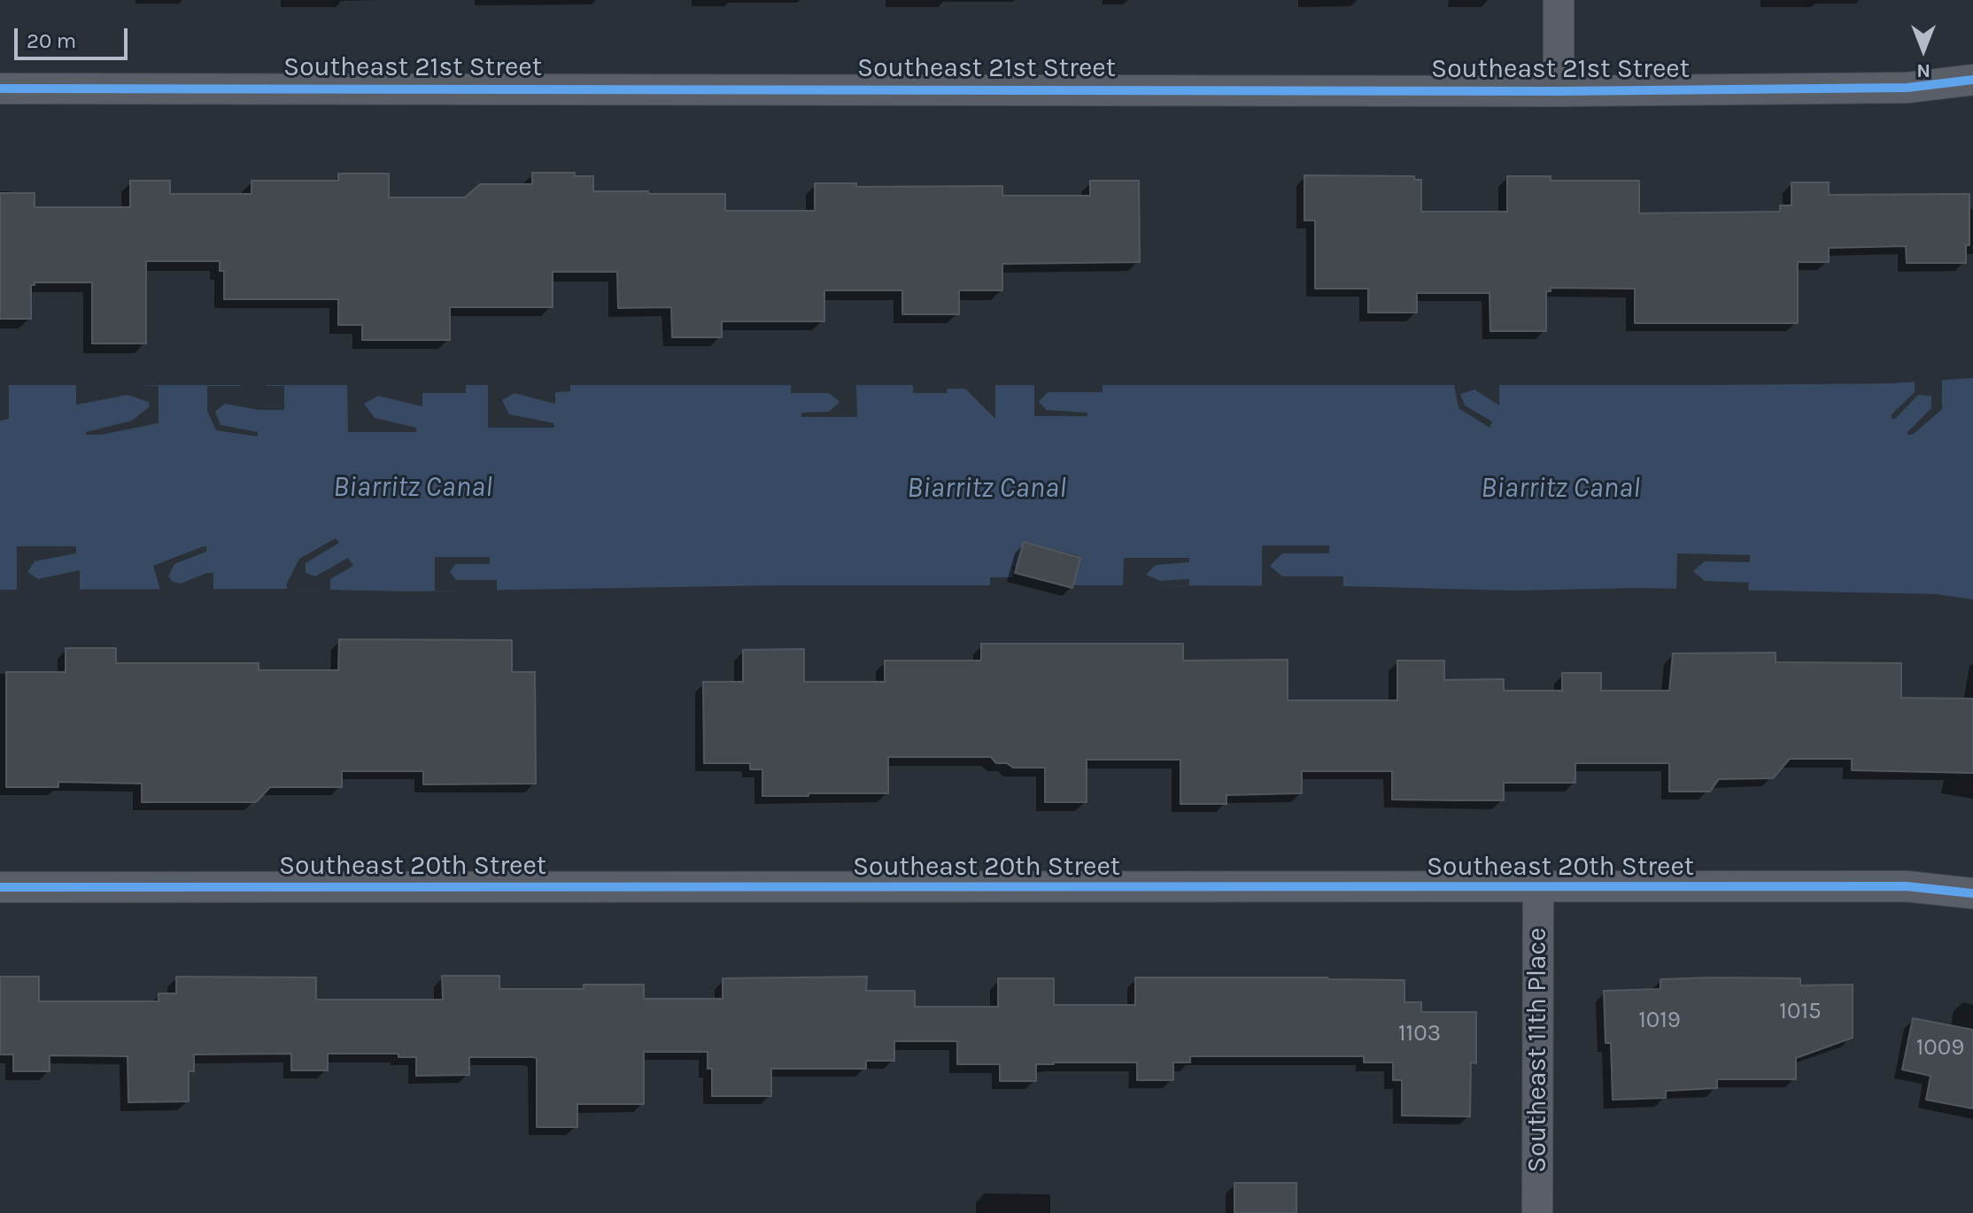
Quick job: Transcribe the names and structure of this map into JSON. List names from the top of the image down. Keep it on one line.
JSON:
{"streets":{"street":["Southeast 21st Street","Southeast 20th Street","Southeast 11th Place"]},"crossings":[["Southeast 20th Street","Southeast 11th Place"]],"water":["Biarritz Canal"],"house_numbers":["1015","1019","1103","1009"],"scale_bar":"20 m","north":"bottom"}
